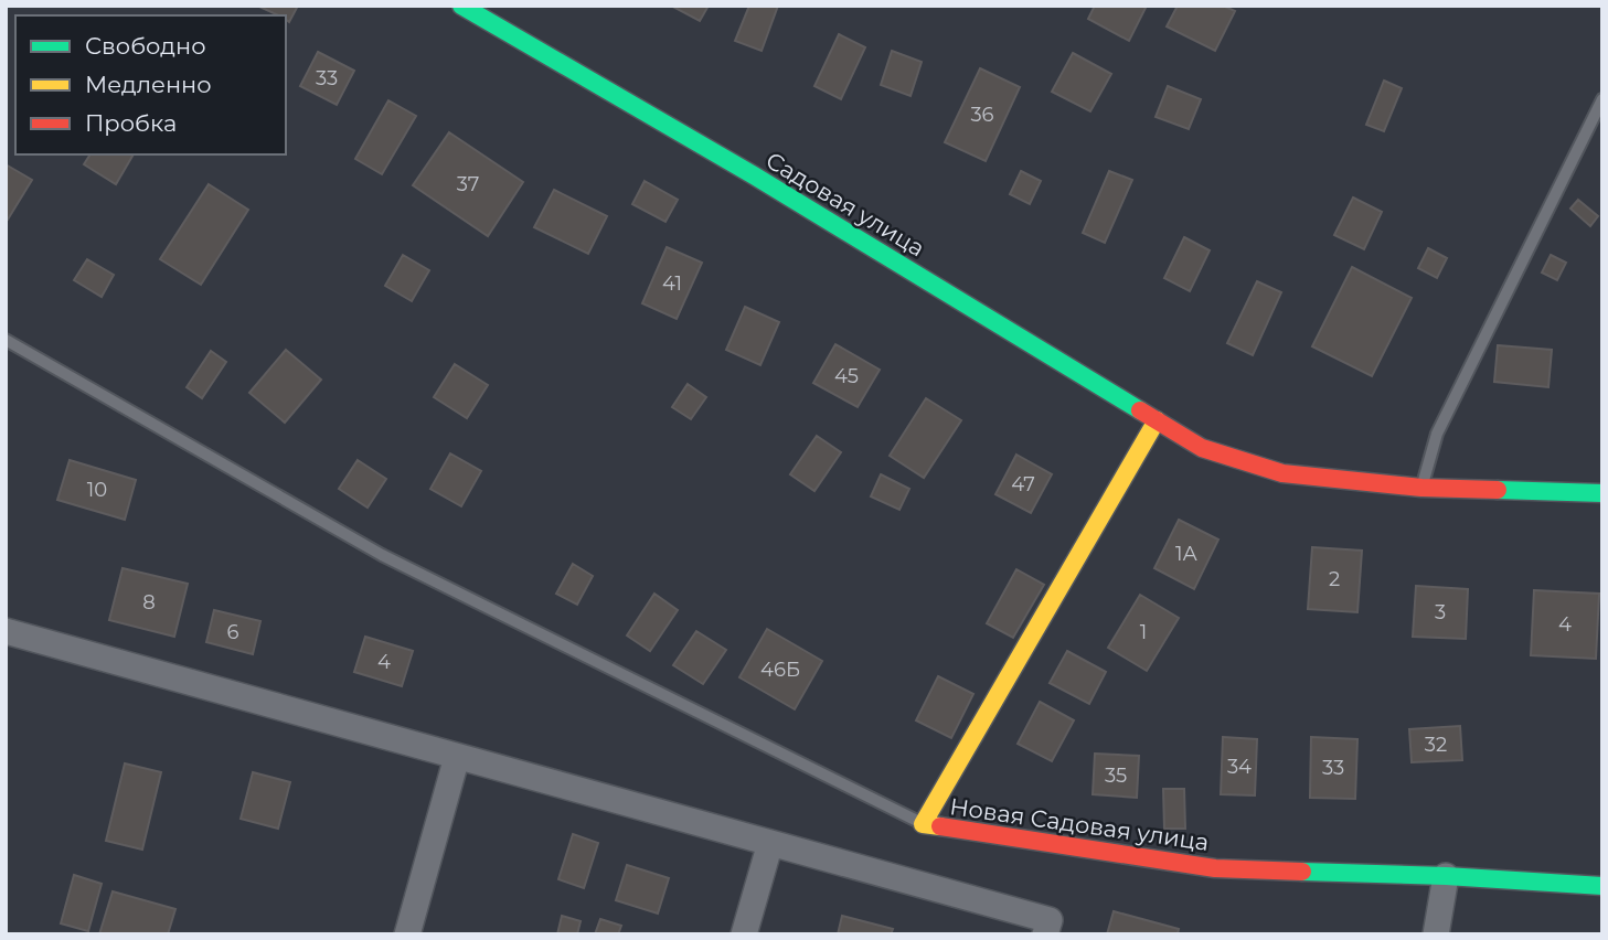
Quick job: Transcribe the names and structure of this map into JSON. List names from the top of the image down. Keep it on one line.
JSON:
{"streets":{"street":["Садовая улица","Новая Садовая улица"]},"crossings":[["Садовая улица","Новая Садовая улица"]],"house_numbers":["33","36","37","41","45","47","10","1А","2","8","3","4","6","1","4","46Б","32","34","33","35"],"legend":["Свободно","Медленно","Пробка"]}
